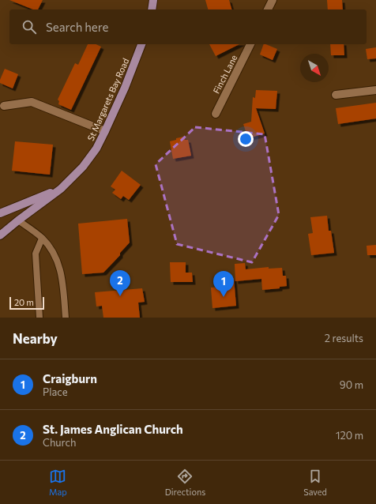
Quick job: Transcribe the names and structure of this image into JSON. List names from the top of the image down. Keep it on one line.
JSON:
{"streets":{"main road":["St Margarets Bay Road"],"street":["Finch Lane"]},"scale_bar":"20 m","north":"bottom right","page":{"search":"Search here","pins":["2","1"],"scale":"20 m","heading":["Nearby","2 results"],"list":[{"mark":"1","name":"Craigburn","note":"Place","value":"90 m"},{"mark":"2","name":"St. James Anglican Church","note":"Church","value":"120 m"}],"nav":["Map","Directions","Saved"]}}
